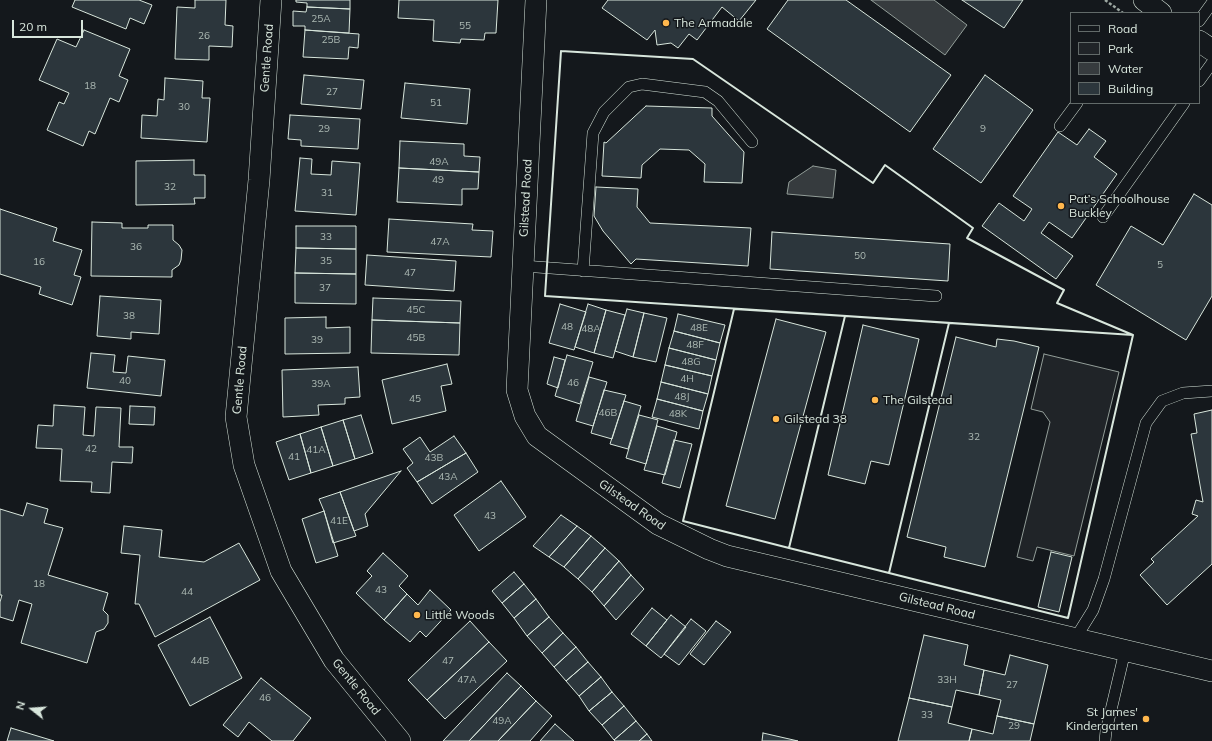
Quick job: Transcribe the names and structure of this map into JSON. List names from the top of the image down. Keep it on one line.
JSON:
{"streets":{"street":["Gentle Road","Gilstead Road"]},"places":["The Armadale","Pat’s Schoolhouse Buckley","The Gilstead","Gilstead 38","Little Woods","St James' Kindergarten"],"house_numbers":["25A","55","26","25B","18","27","51","30","29","9","49A","49","32","31","33","47A","36","50","35","16","5","47","37","45C","38","48","48E","48A","45B","39","48F","48G","4H","40","46","39A","48J","45","46B","48K","32","42","41A","41","43B","43A","43","41E","18","43","44","44B","47","47A","33H","27","46","33","49A","29"],"legend":["Road","Park","Water","Building"],"scale_bar":"20 m","north":"left"}
